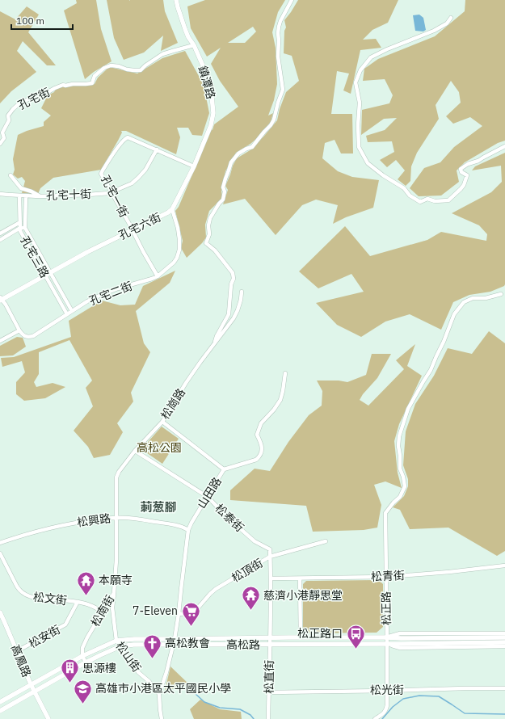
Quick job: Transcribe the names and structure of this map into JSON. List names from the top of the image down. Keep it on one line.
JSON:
{"streets":{"street":["鎮潭路","孔宅街","孔宅十街","孔宅一街","孔宅六街","孔宅三路","孔宅二街","松崗路","山田路","松泰街","松興路","松頂街","松青街","松文街","松正路","松南街","松安街","高松路","松山街","高鳳路","松直街","松光街"]},"crossings":[["鎮潭路","孔宅街"],["鎮潭路","孔宅六街"],["孔宅十街","孔宅一街"],["孔宅十街","孔宅三路"],["孔宅一街","孔宅六街"],["孔宅一街","孔宅二街"],["孔宅六街","孔宅三路"],["孔宅六街","孔宅二街"],["孔宅三路","孔宅二街"],["松崗路","松泰街"],["松崗路","松興路"],["松崗路","松南街"],["山田路","松泰街"],["山田路","松興路"],["山田路","松頂街"],["山田路","高松路"],["山田路","松山街"],["松泰街","松頂街"],["松泰街","松直街"],["松興路","松南街"],["松頂街","松直街"],["松青街","松正路"],["松青街","松直街"],["松文街","松南街"],["松文街","松安街"],["松正路","高松路"],["松正路","松光街"],["松南街","高松路"],["松南街","松山街"],["松安街","高鳳路"],["高松路","松山街"],["高松路","高鳳路"],["高松路","松直街"],["松直街","松光街"]],"districts":["莿葱腳"],"parks":["高松公園"],"places":{"temple":["本願寺","慈濟小港靜思堂"],"supermarket":["7-Eleven"],"bus stop":["松正路口"],"church":["高松教會"],"building":["思源樓"],"school or university":["高雄市小港區太平國民小學"]},"scale_bar":"100 m"}
